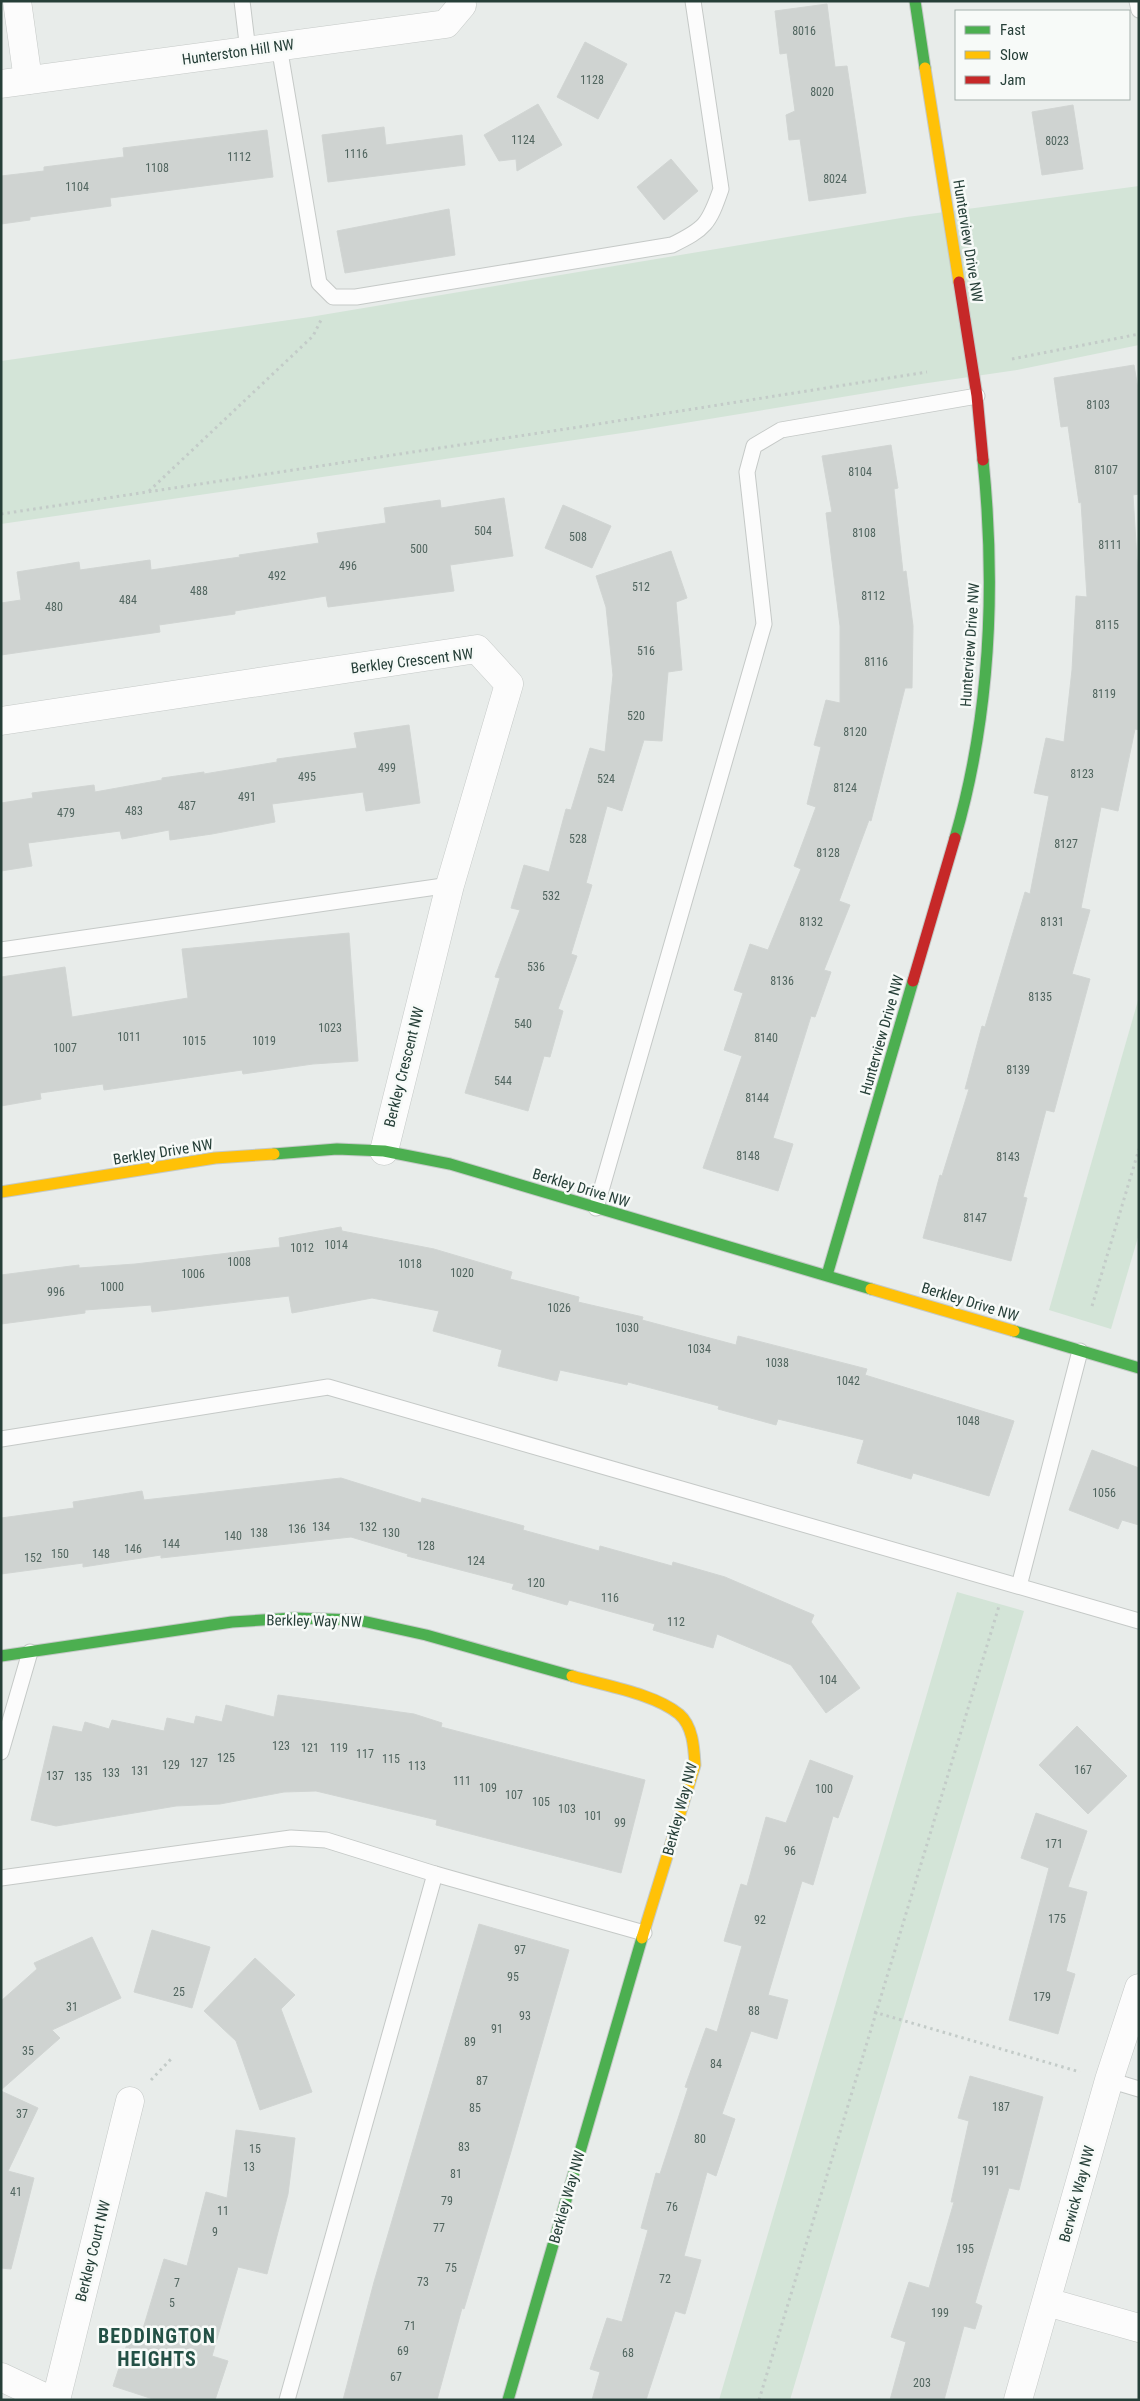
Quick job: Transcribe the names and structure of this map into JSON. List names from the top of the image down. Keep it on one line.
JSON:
{"streets":{"street":["Hunterston Hill NW","Hunterview Drive NW","Berkley Crescent NW","Berkley Drive NW","Berkley Way NW","Berwick Way NW","Berkley Court NW"]},"crossings":[["Hunterview Drive NW","Berkley Drive NW"],["Berkley Crescent NW","Berkley Drive NW"]],"districts":["BEDDINGTON HEIGHTS"],"house_numbers":["8016","1128","8020","1124","8023","1116","1112","1108","8024","1104","8103","8107","8104","504","8108","508","8111","500","496","492","512","488","8112","484","480","8115","516","8116","8119","520","8120","499","8123","495","524","8124","491","487","483","479","528","8127","8128","532","8132","8131","536","8136","8135","540","1023","1011","8140","1015","1019","1007","8139","544","8144","8148","8143","8147","1014","1012","1008","1018","1020","1006","1000","996","1026","1030","1034","1038","1042","1048","1056","134","132","136","138","130","140","144","128","146","150","148","152","124","120","116","112","104","123","121","119","117","125","115","127","129","113","167","131","133","137","135","111","109","100","107","105","103","101","99","171","96","175","92","97","95","25","179","31","88","93","91","89","35","84","87","187","85","37","80","83","15","13","191","81","41","79","76","11","77","9","195","75","72","73","7","5","199","71","69","68","67","203"],"legend":["Fast","Slow","Jam"]}
